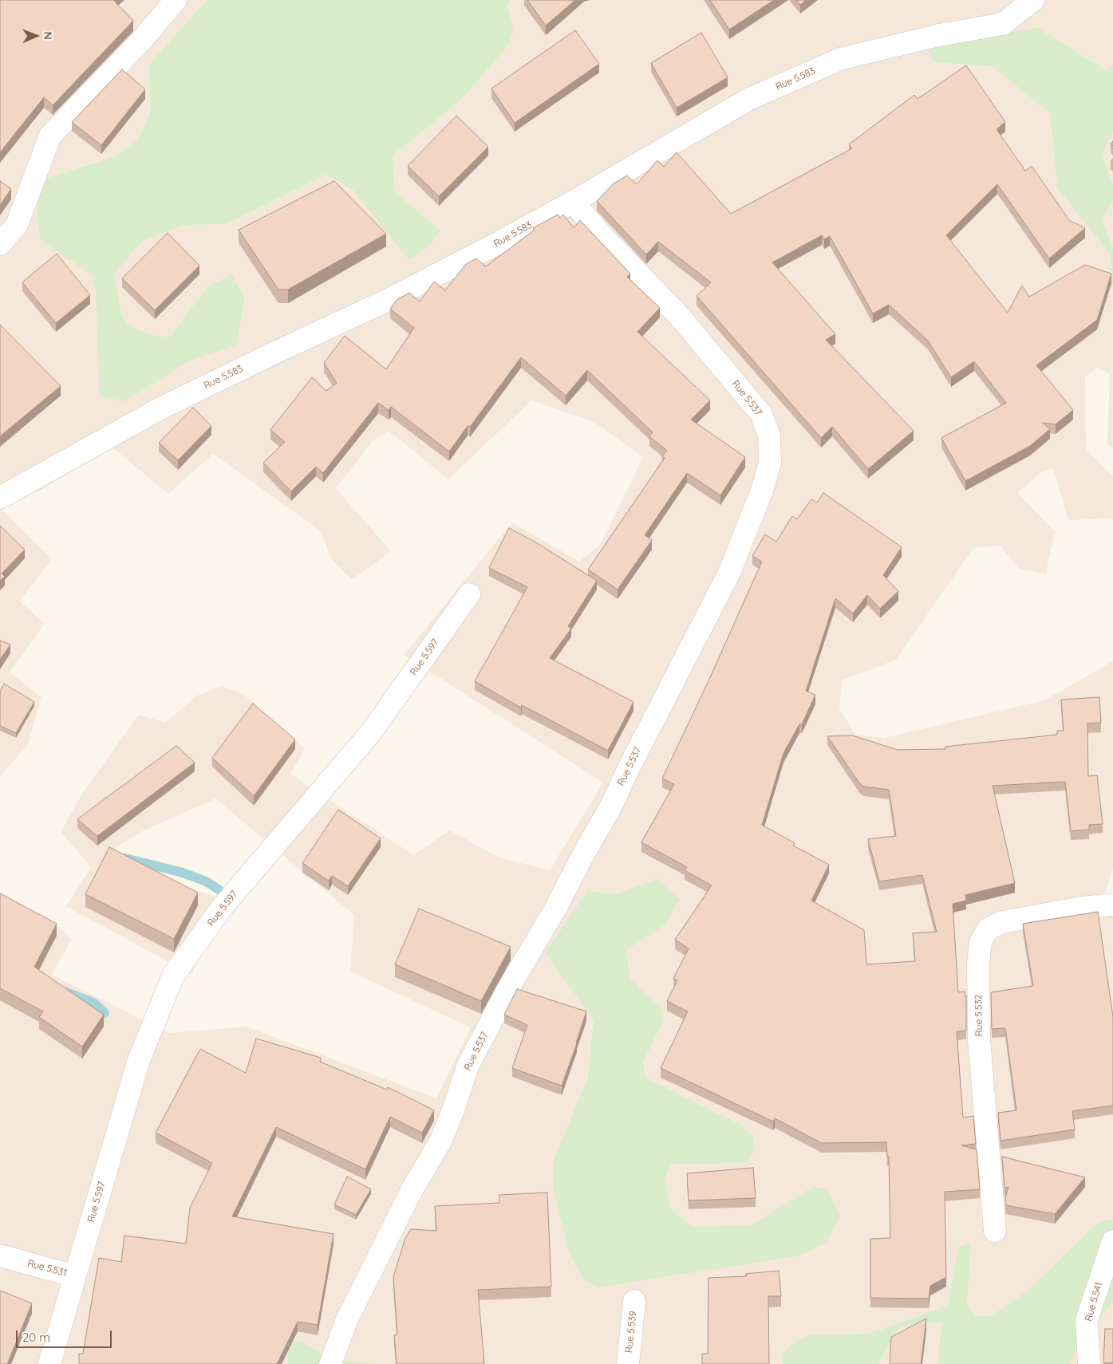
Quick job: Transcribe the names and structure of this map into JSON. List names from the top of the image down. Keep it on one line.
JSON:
{"streets":{"street":["Rue 5.583","Rue 5.537","Rue 5.597","Rue 5.532","Rue 5.531","Rue 5.541","Rue 5.539"]},"crossings":[["Rue 5.583","Rue 5.537"],["Rue 5.597","Rue 5.531"]],"scale_bar":"20 m","north":"right"}
